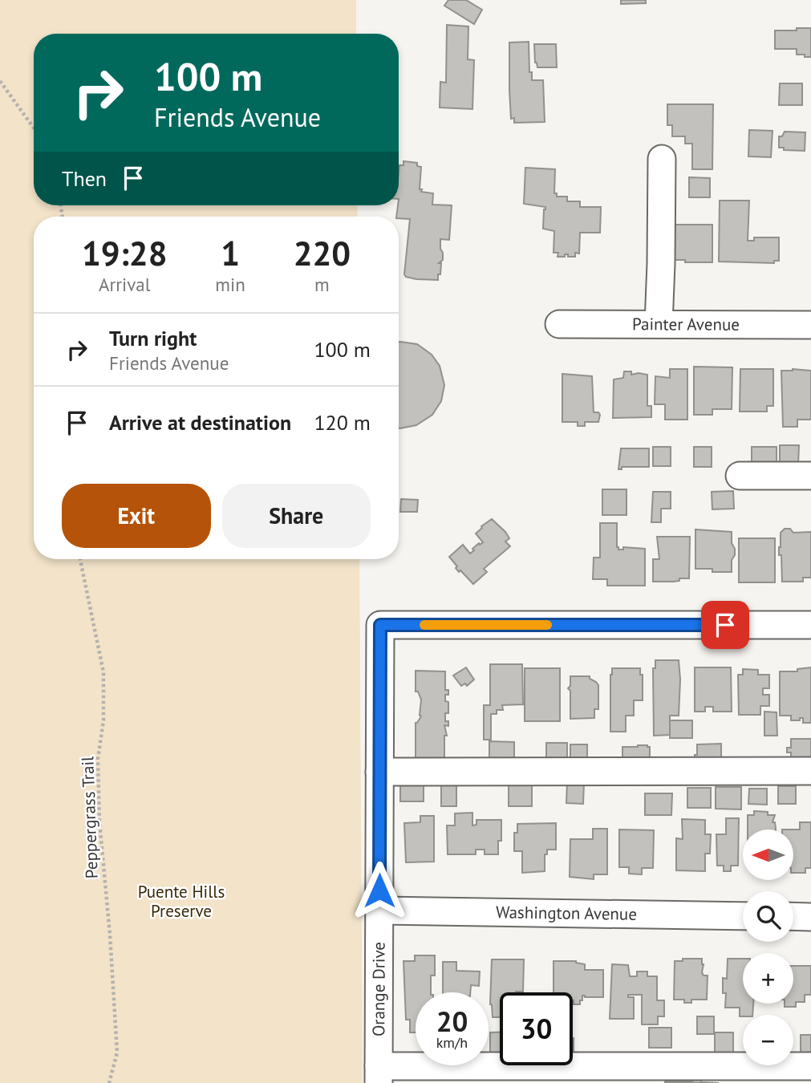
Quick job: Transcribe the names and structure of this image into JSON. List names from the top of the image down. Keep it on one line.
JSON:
{"streets":{"street":["Painter Avenue","Washington Avenue","Orange Drive"],"path":["Peppergrass Trail"]},"crossings":[["Washington Avenue","Orange Drive"]],"parks":["Puente Hills Preserve"],"north":"left","page":{"turn":["100 m","Friends Avenue"],"then":"Then","eta":["19:28","Arrival","1","min","220","m"],"list":[{"name":"Turn right","note":"Friends Avenue","value":"100 m"},{"name":"Arrive at destination","value":"120 m"}],"buttons":["Exit","Share"],"map_buttons":["+","−"],"speed":"20 km/h","limit":"30"}}
